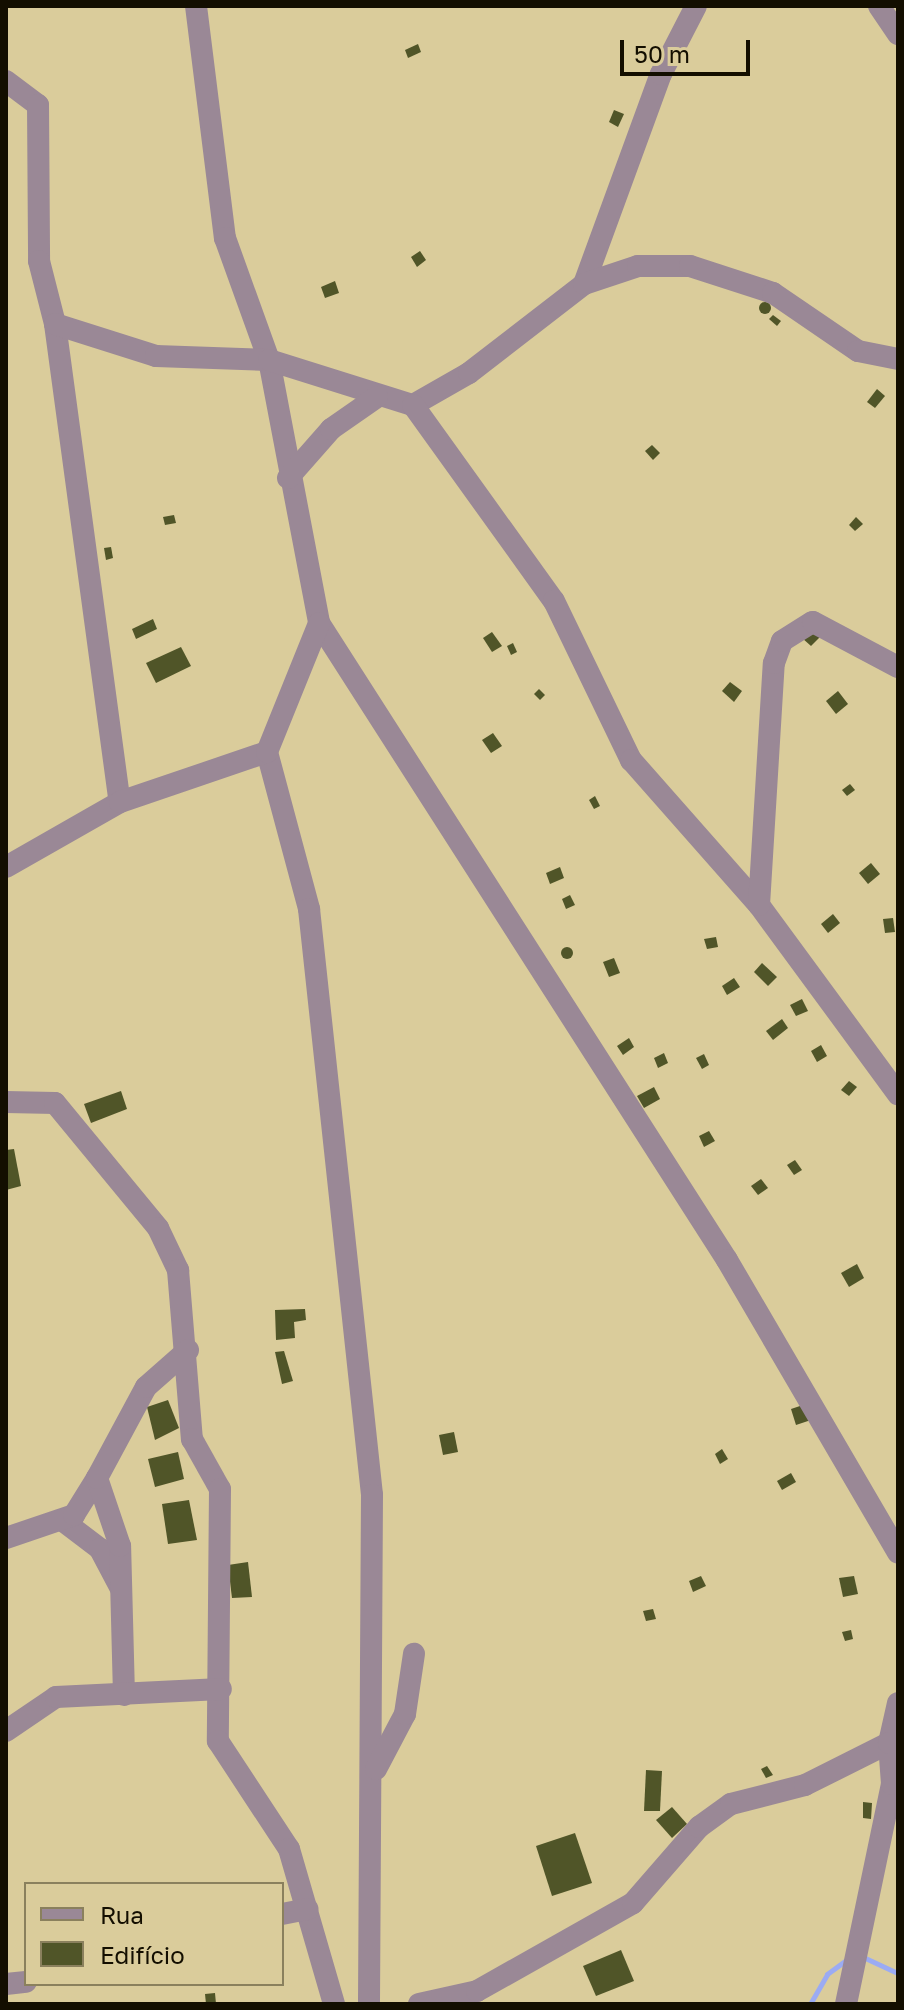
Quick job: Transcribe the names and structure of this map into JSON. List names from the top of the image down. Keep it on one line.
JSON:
{"legend":["Rua","Edifício"],"scale_bar":"50 m"}
